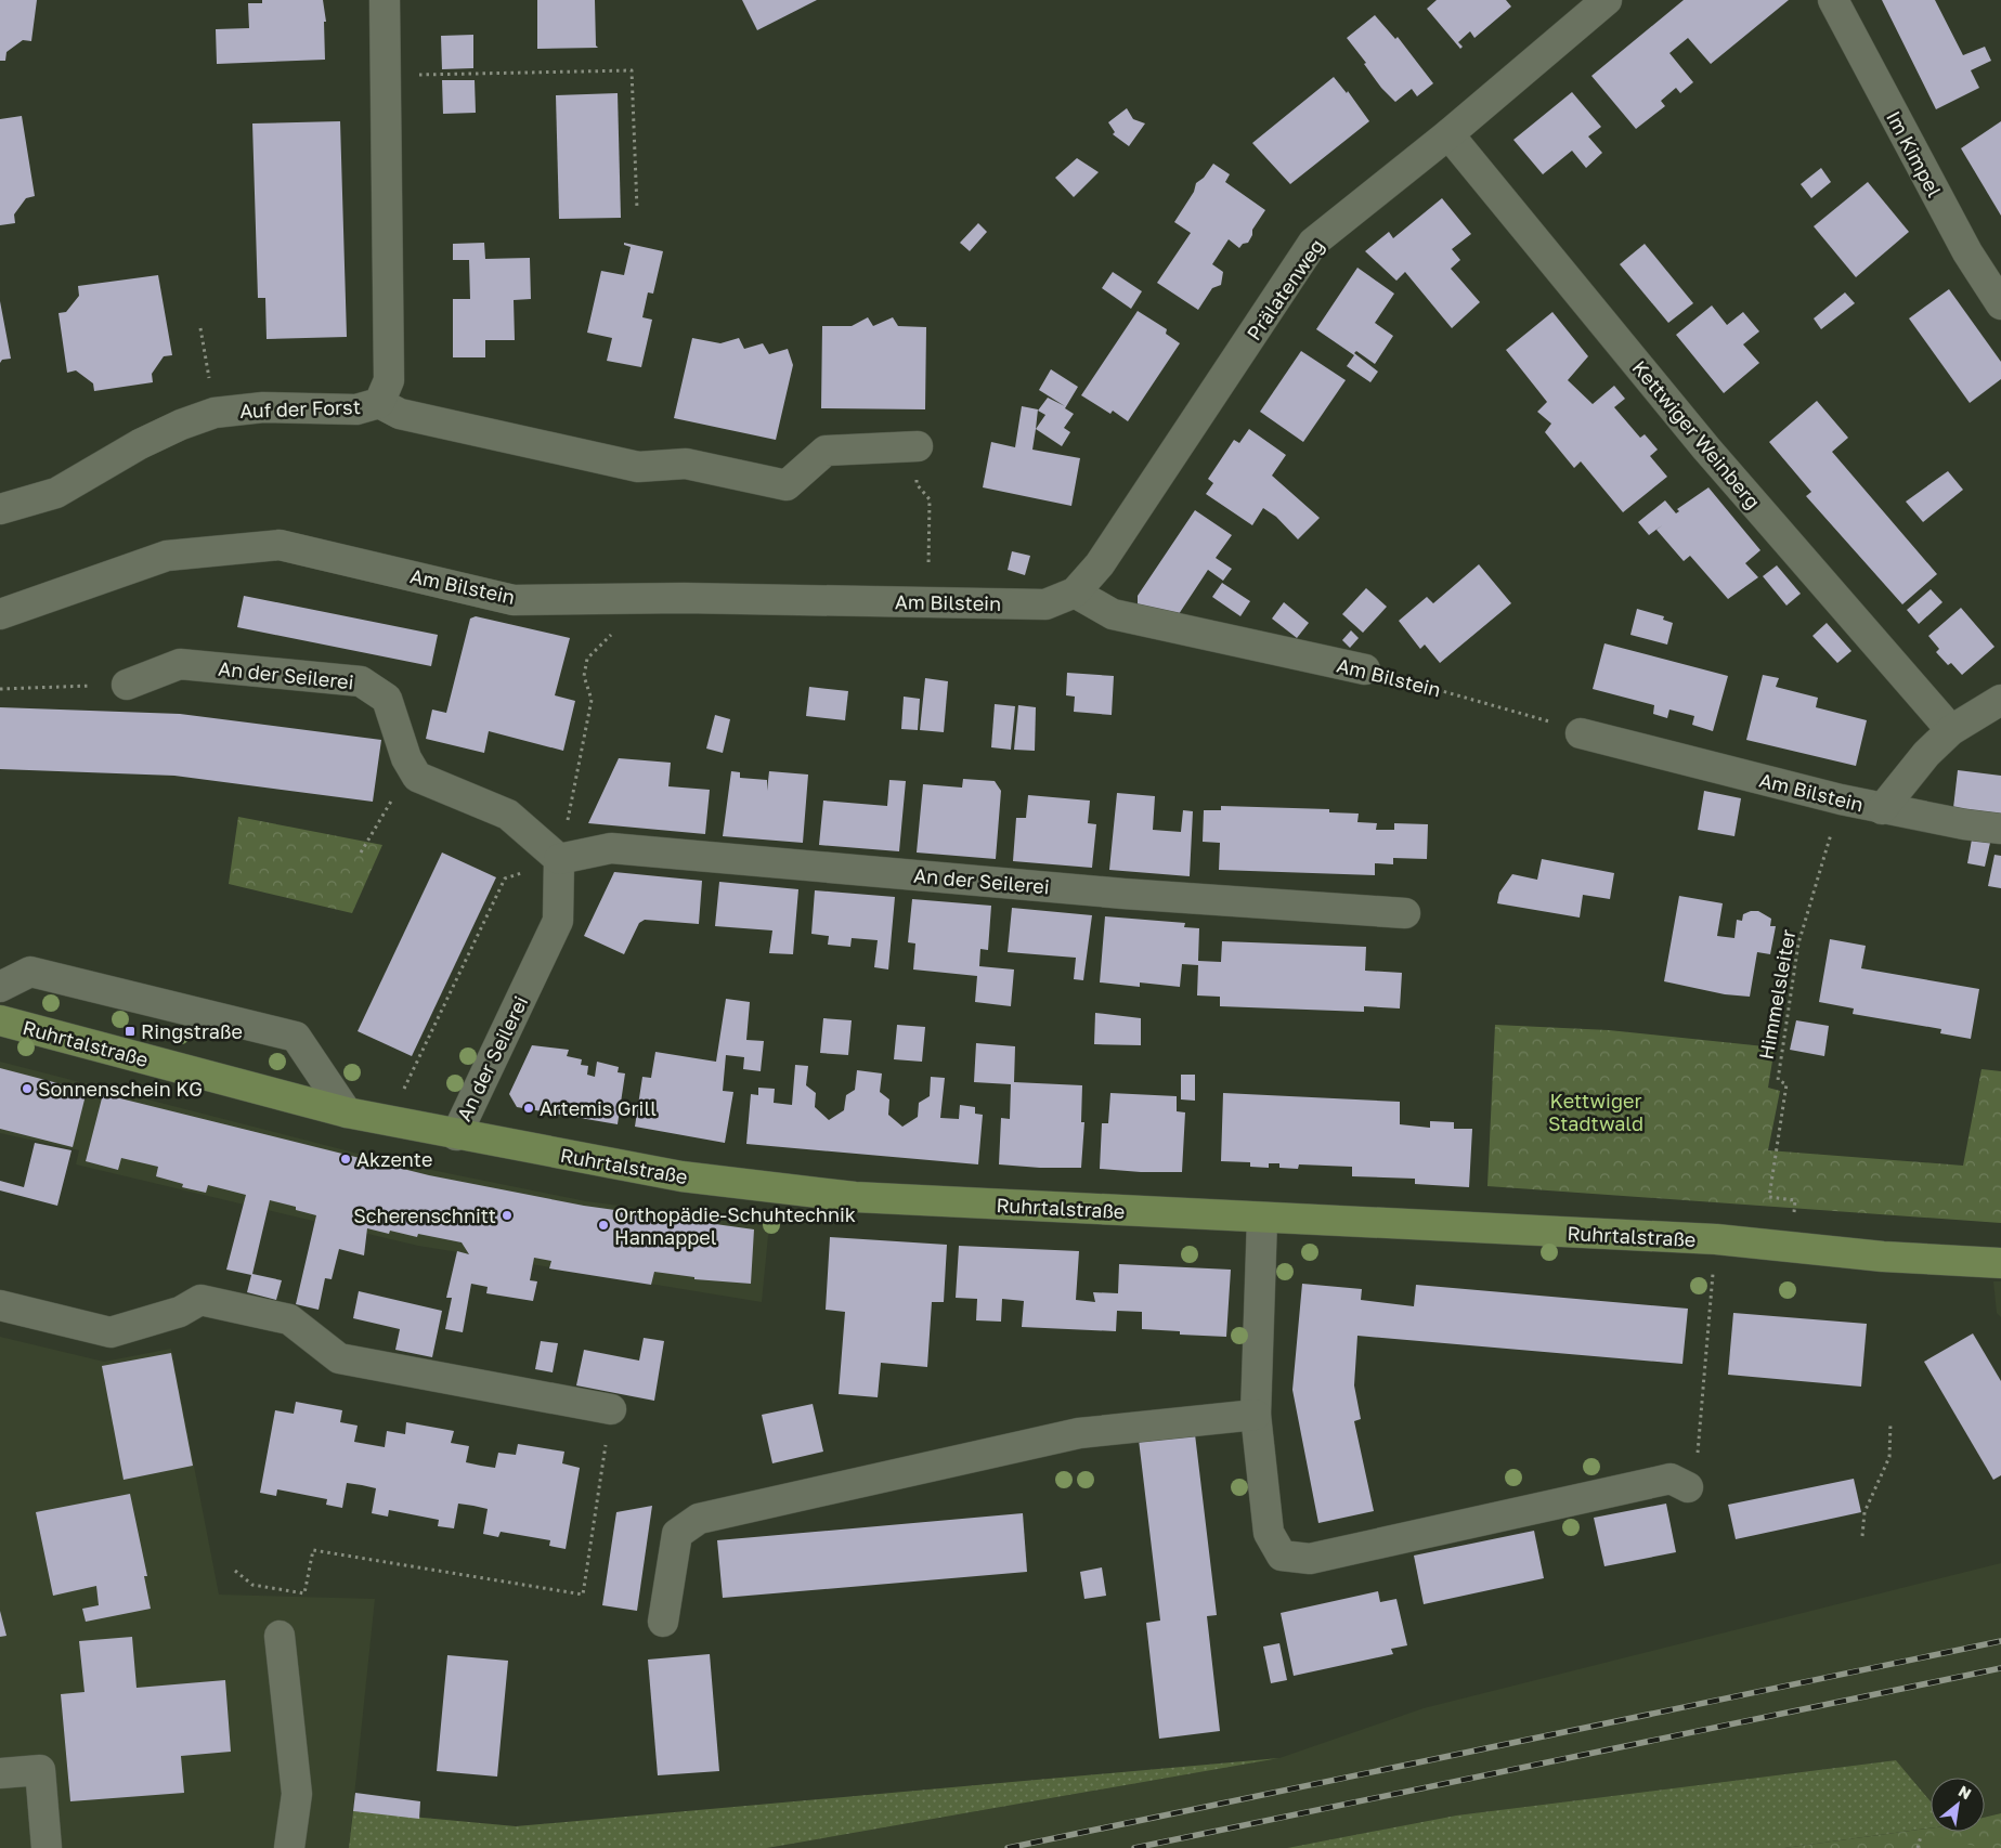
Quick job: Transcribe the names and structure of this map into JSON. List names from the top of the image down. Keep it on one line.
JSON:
{"streets":{"main road":["Ruhrtalstraße"],"street":["Im Kimpel","Prälatenweg","Auf der Forst","Kettwiger Weinberg","Am Bilstein","An der Seilerei"],"path":["Himmelsleiter"]},"crossings":[["Prälatenweg","Kettwiger Weinberg"],["Prälatenweg","Am Bilstein"],["Kettwiger Weinberg","Am Bilstein"],["An der Seilerei","Ruhrtalstraße"]],"parks":["Kettwiger Stadtwald"],"places":{"transit":["Ringstraße"],"other":["Sonnenschein KG","Artemis Grill","Akzente","Scherenschnitt","Orthopädie-Schuhtechnik Hannappel"]},"north":"top right"}
